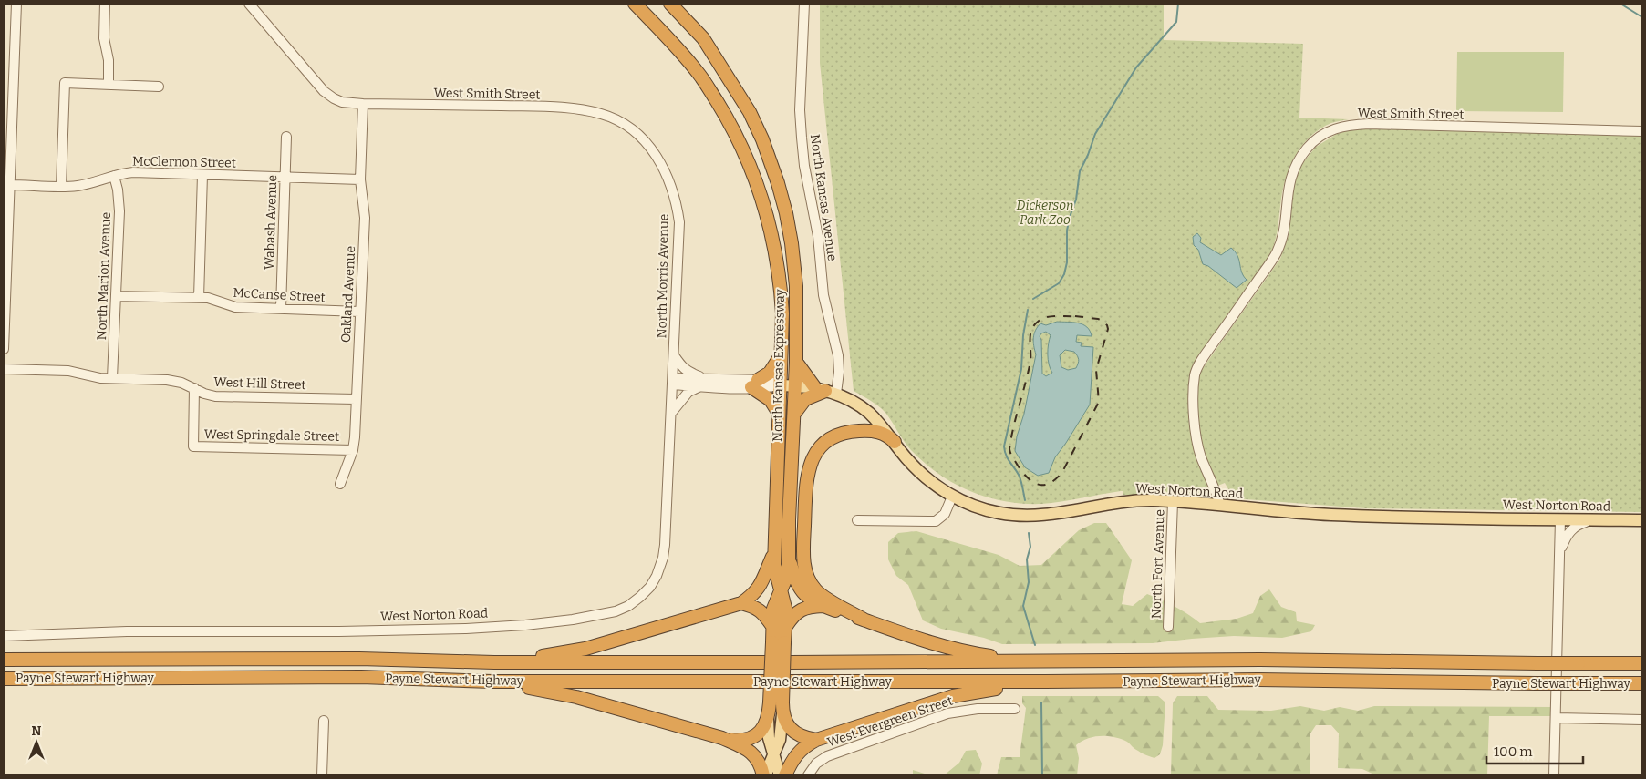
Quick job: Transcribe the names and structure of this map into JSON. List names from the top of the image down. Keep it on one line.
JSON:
{"streets":{"highway":["North Kansas Expressway","Payne Stewart Highway"],"main road":["West Norton Road"],"street":["West Smith Street","McClernon Street","North Kansas Avenue","Wabash Avenue","North Marion Avenue","North Morris Avenue","Oakland Avenue","McCanse Street","West Hill Street","West Springdale Street","North Fort Avenue","West Evergreen Street"]},"crossings":[["West Smith Street","North Morris Avenue"],["West Smith Street","Oakland Avenue"],["West Smith Street","West Norton Road"],["McClernon Street","Wabash Avenue"],["McClernon Street","North Marion Avenue"],["McClernon Street","Oakland Avenue"],["North Kansas Avenue","West Norton Road"],["Wabash Avenue","McCanse Street"],["North Marion Avenue","McCanse Street"],["North Marion Avenue","West Hill Street"],["North Morris Avenue","West Norton Road"],["Oakland Avenue","McCanse Street"],["Oakland Avenue","West Hill Street"],["Oakland Avenue","West Springdale Street"],["North Kansas Expressway","West Norton Road"],["West Hill Street","West Springdale Street"],["West Norton Road","North Fort Avenue"]],"parks":["Dickerson Park Zoo"],"scale_bar":"100 m","north":"top"}
